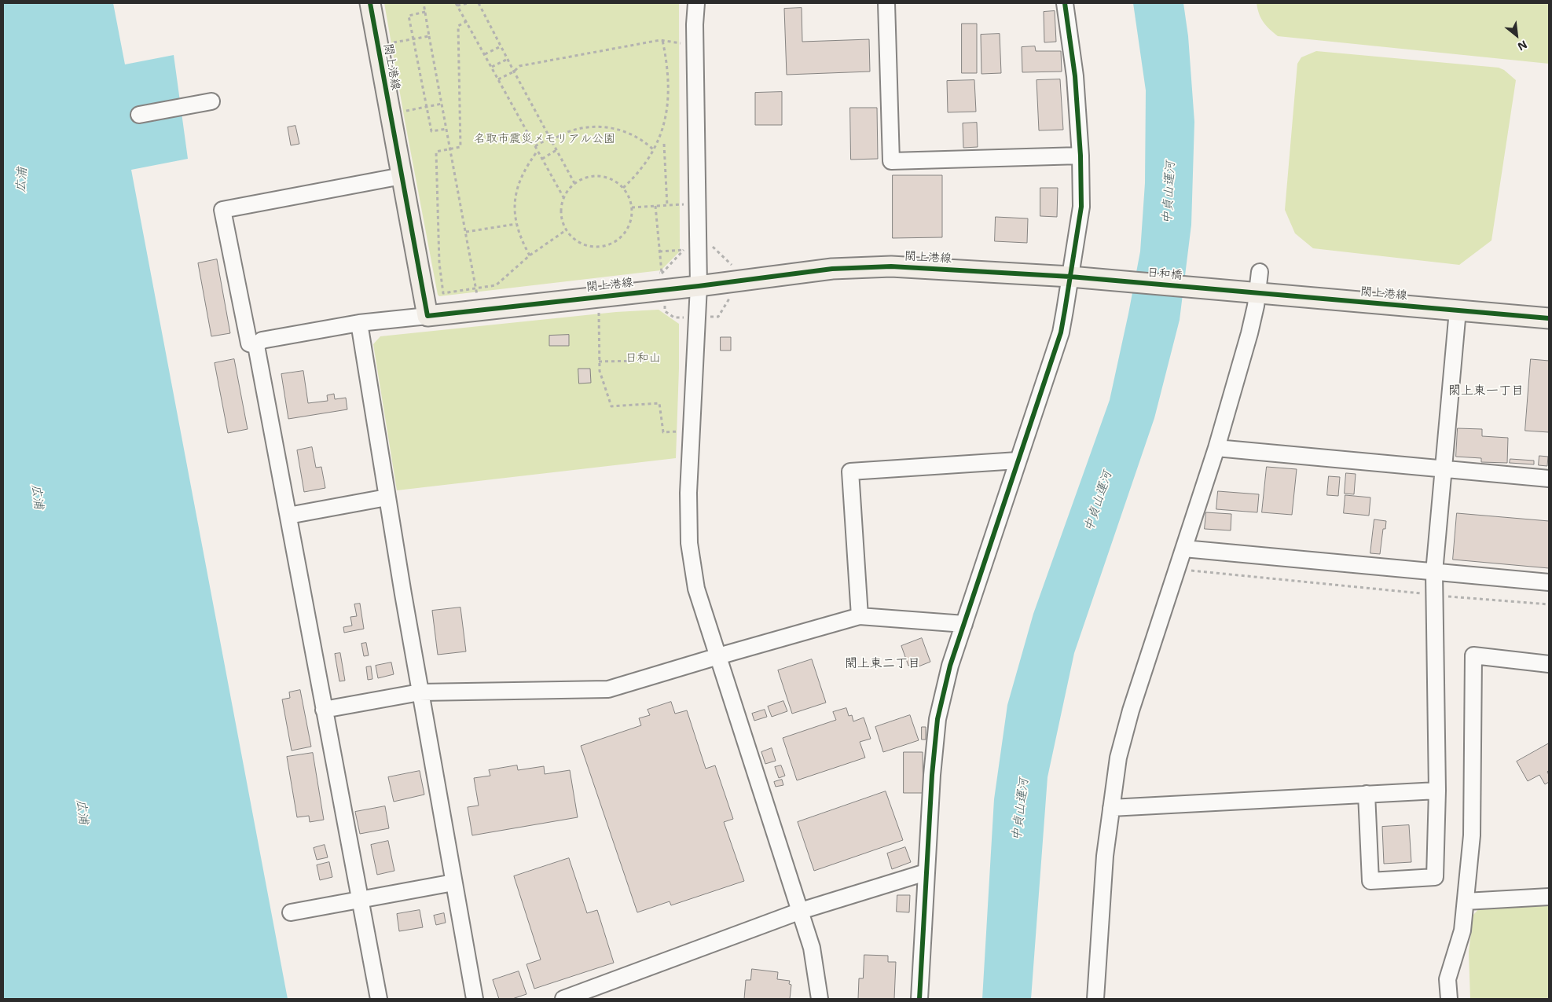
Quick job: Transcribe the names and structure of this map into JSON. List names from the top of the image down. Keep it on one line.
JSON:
{"streets":{"main road":["閖上港線","日和橋"]},"crossings":[["閖上港線","日和橋"]],"districts":["閖上東一丁目","閖上東二丁目"],"water":["広浦","中貞山運河"],"parks":["名取市震災メモリアル公園","日和山"],"north":"bottom right"}
